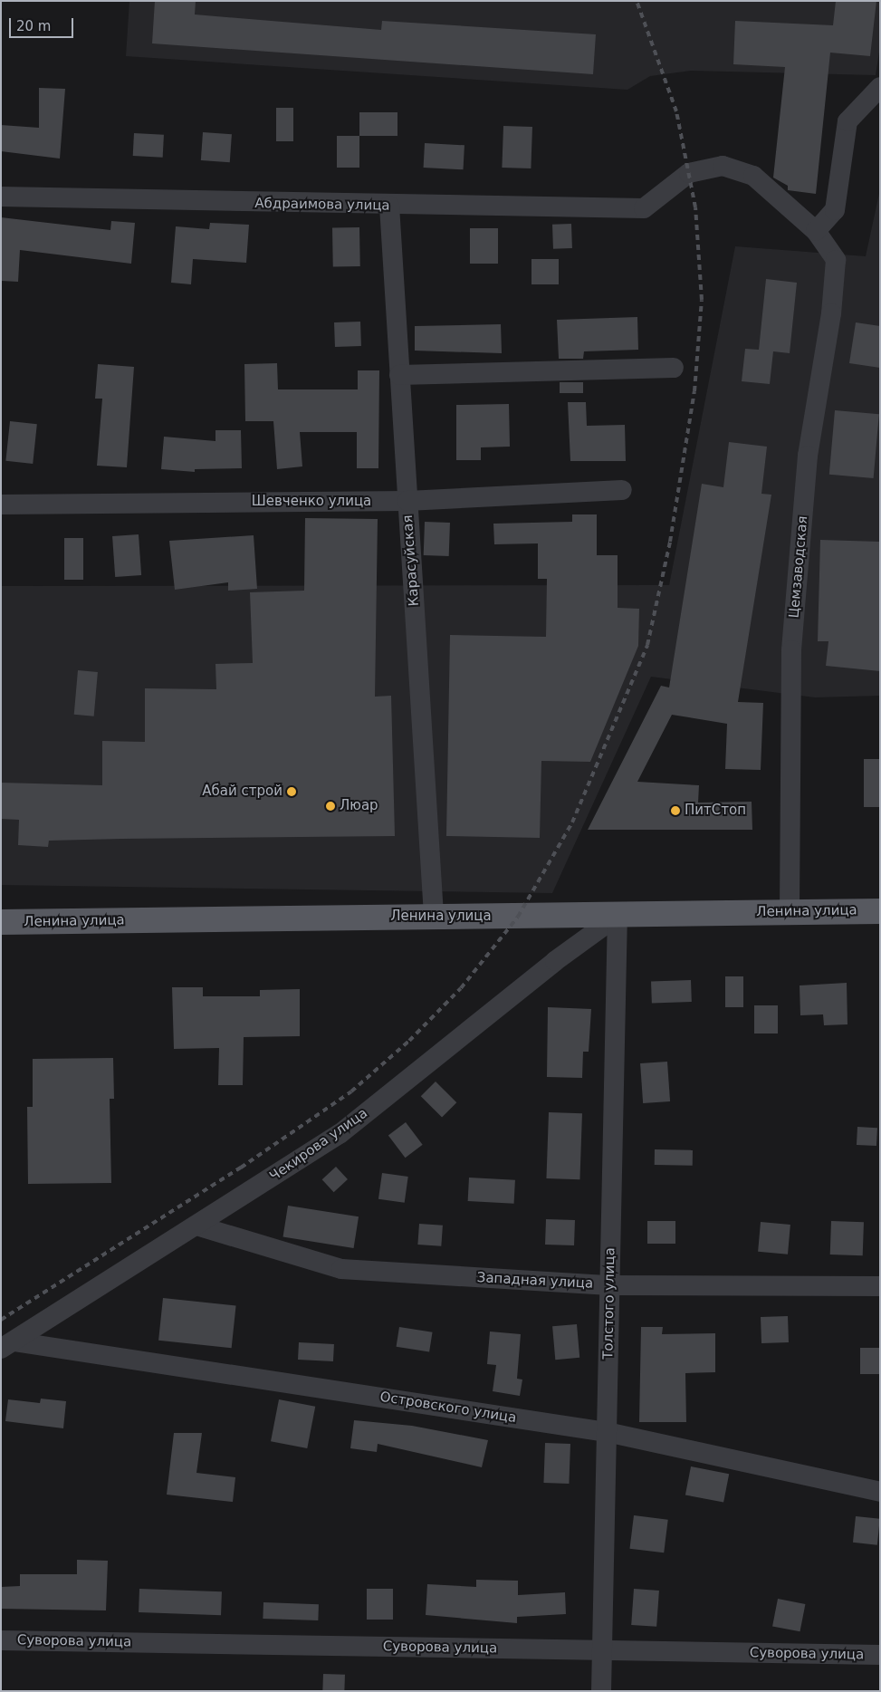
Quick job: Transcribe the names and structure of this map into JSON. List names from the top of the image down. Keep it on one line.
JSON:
{"streets":{"main road":["Ленина улица"],"street":["Абдраимова улица","Шевченко улица","Карасуйская","Цемзаводская","Чекирова улица","Западная улица","Толстого улица","Островского улица","Суворова улица"]},"crossings":[["Абдраимова улица","Карасуйская"],["Абдраимова улица","Цемзаводская"],["Шевченко улица","Карасуйская"],["Карасуйская","Ленина улица"],["Цемзаводская","Ленина улица"],["Ленина улица","Чекирова улица"],["Ленина улица","Толстого улица"],["Чекирова улица","Западная улица"],["Чекирова улица","Толстого улица"],["Чекирова улица","Островского улица"],["Западная улица","Толстого улица"],["Толстого улица","Островского улица"],["Толстого улица","Суворова улица"]],"places":["Абай строй","Люар","ПитСтоп"],"scale_bar":"20 m"}
